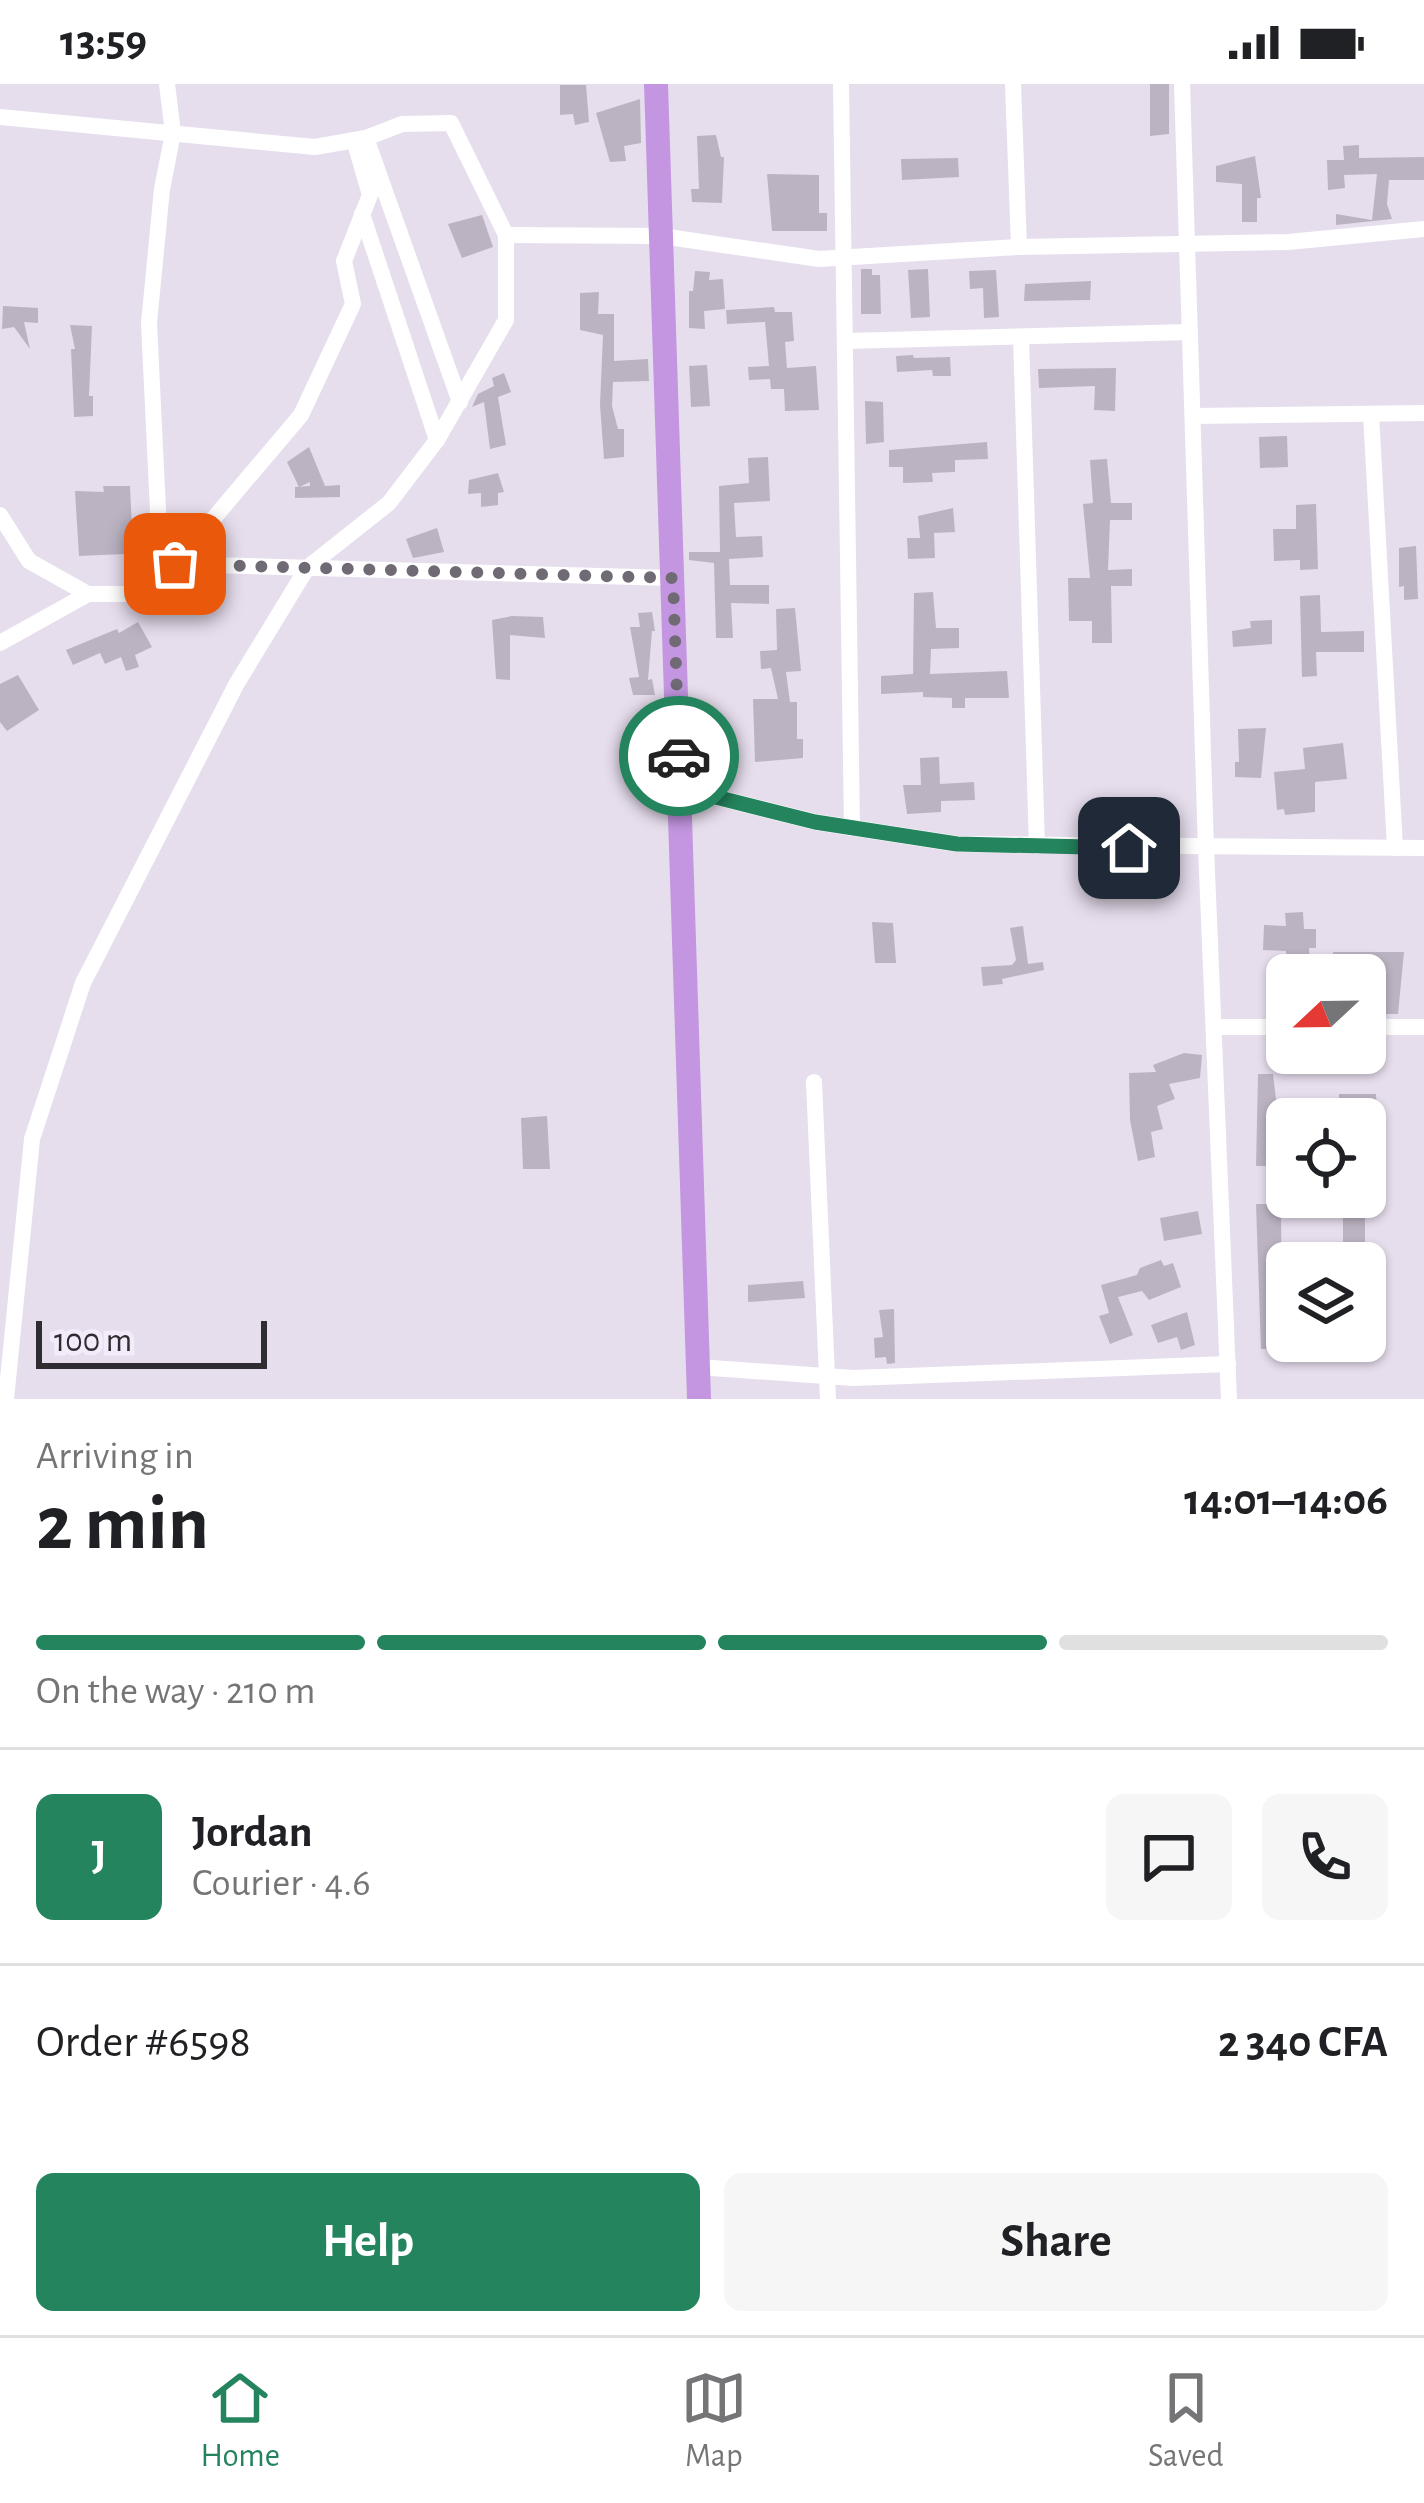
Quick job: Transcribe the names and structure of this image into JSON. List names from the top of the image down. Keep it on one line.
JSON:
{"scale_bar":"100 m","north":"left","page":{"status":"13:59","scale":"100 m","heading":["2 min","Arriving in","14:01–14:06"],"panel":["Jordan","Courier · 4.6","Order #6598","2 340 CFA"],"bar":"On the way · 210 m","round":"J","buttons":["Help","Share"],"tabs":["Home","Map","Saved"]}}
